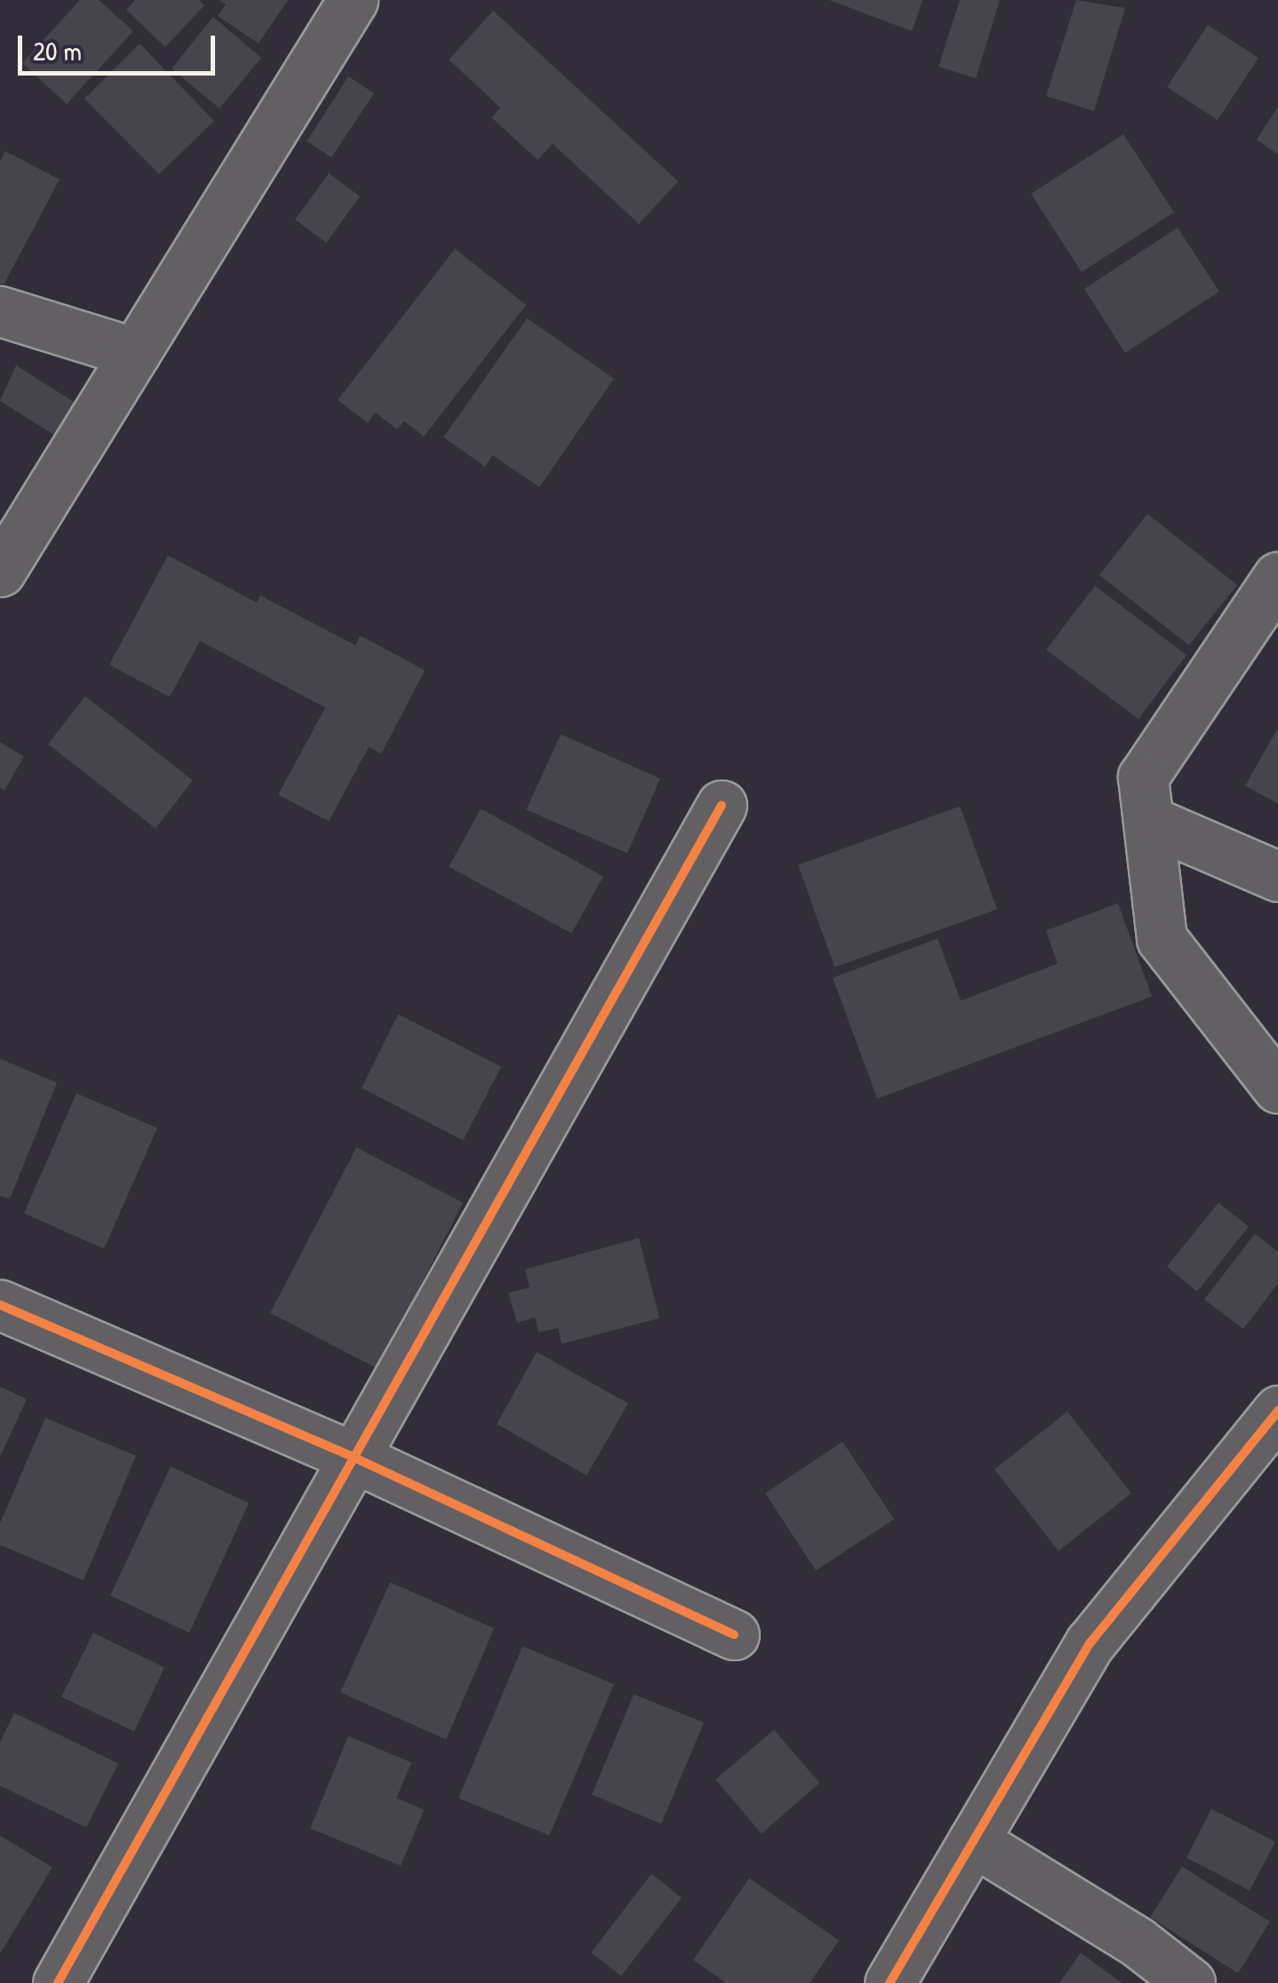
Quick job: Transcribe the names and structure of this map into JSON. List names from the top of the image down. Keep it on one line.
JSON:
{"scale_bar":"20 m"}
